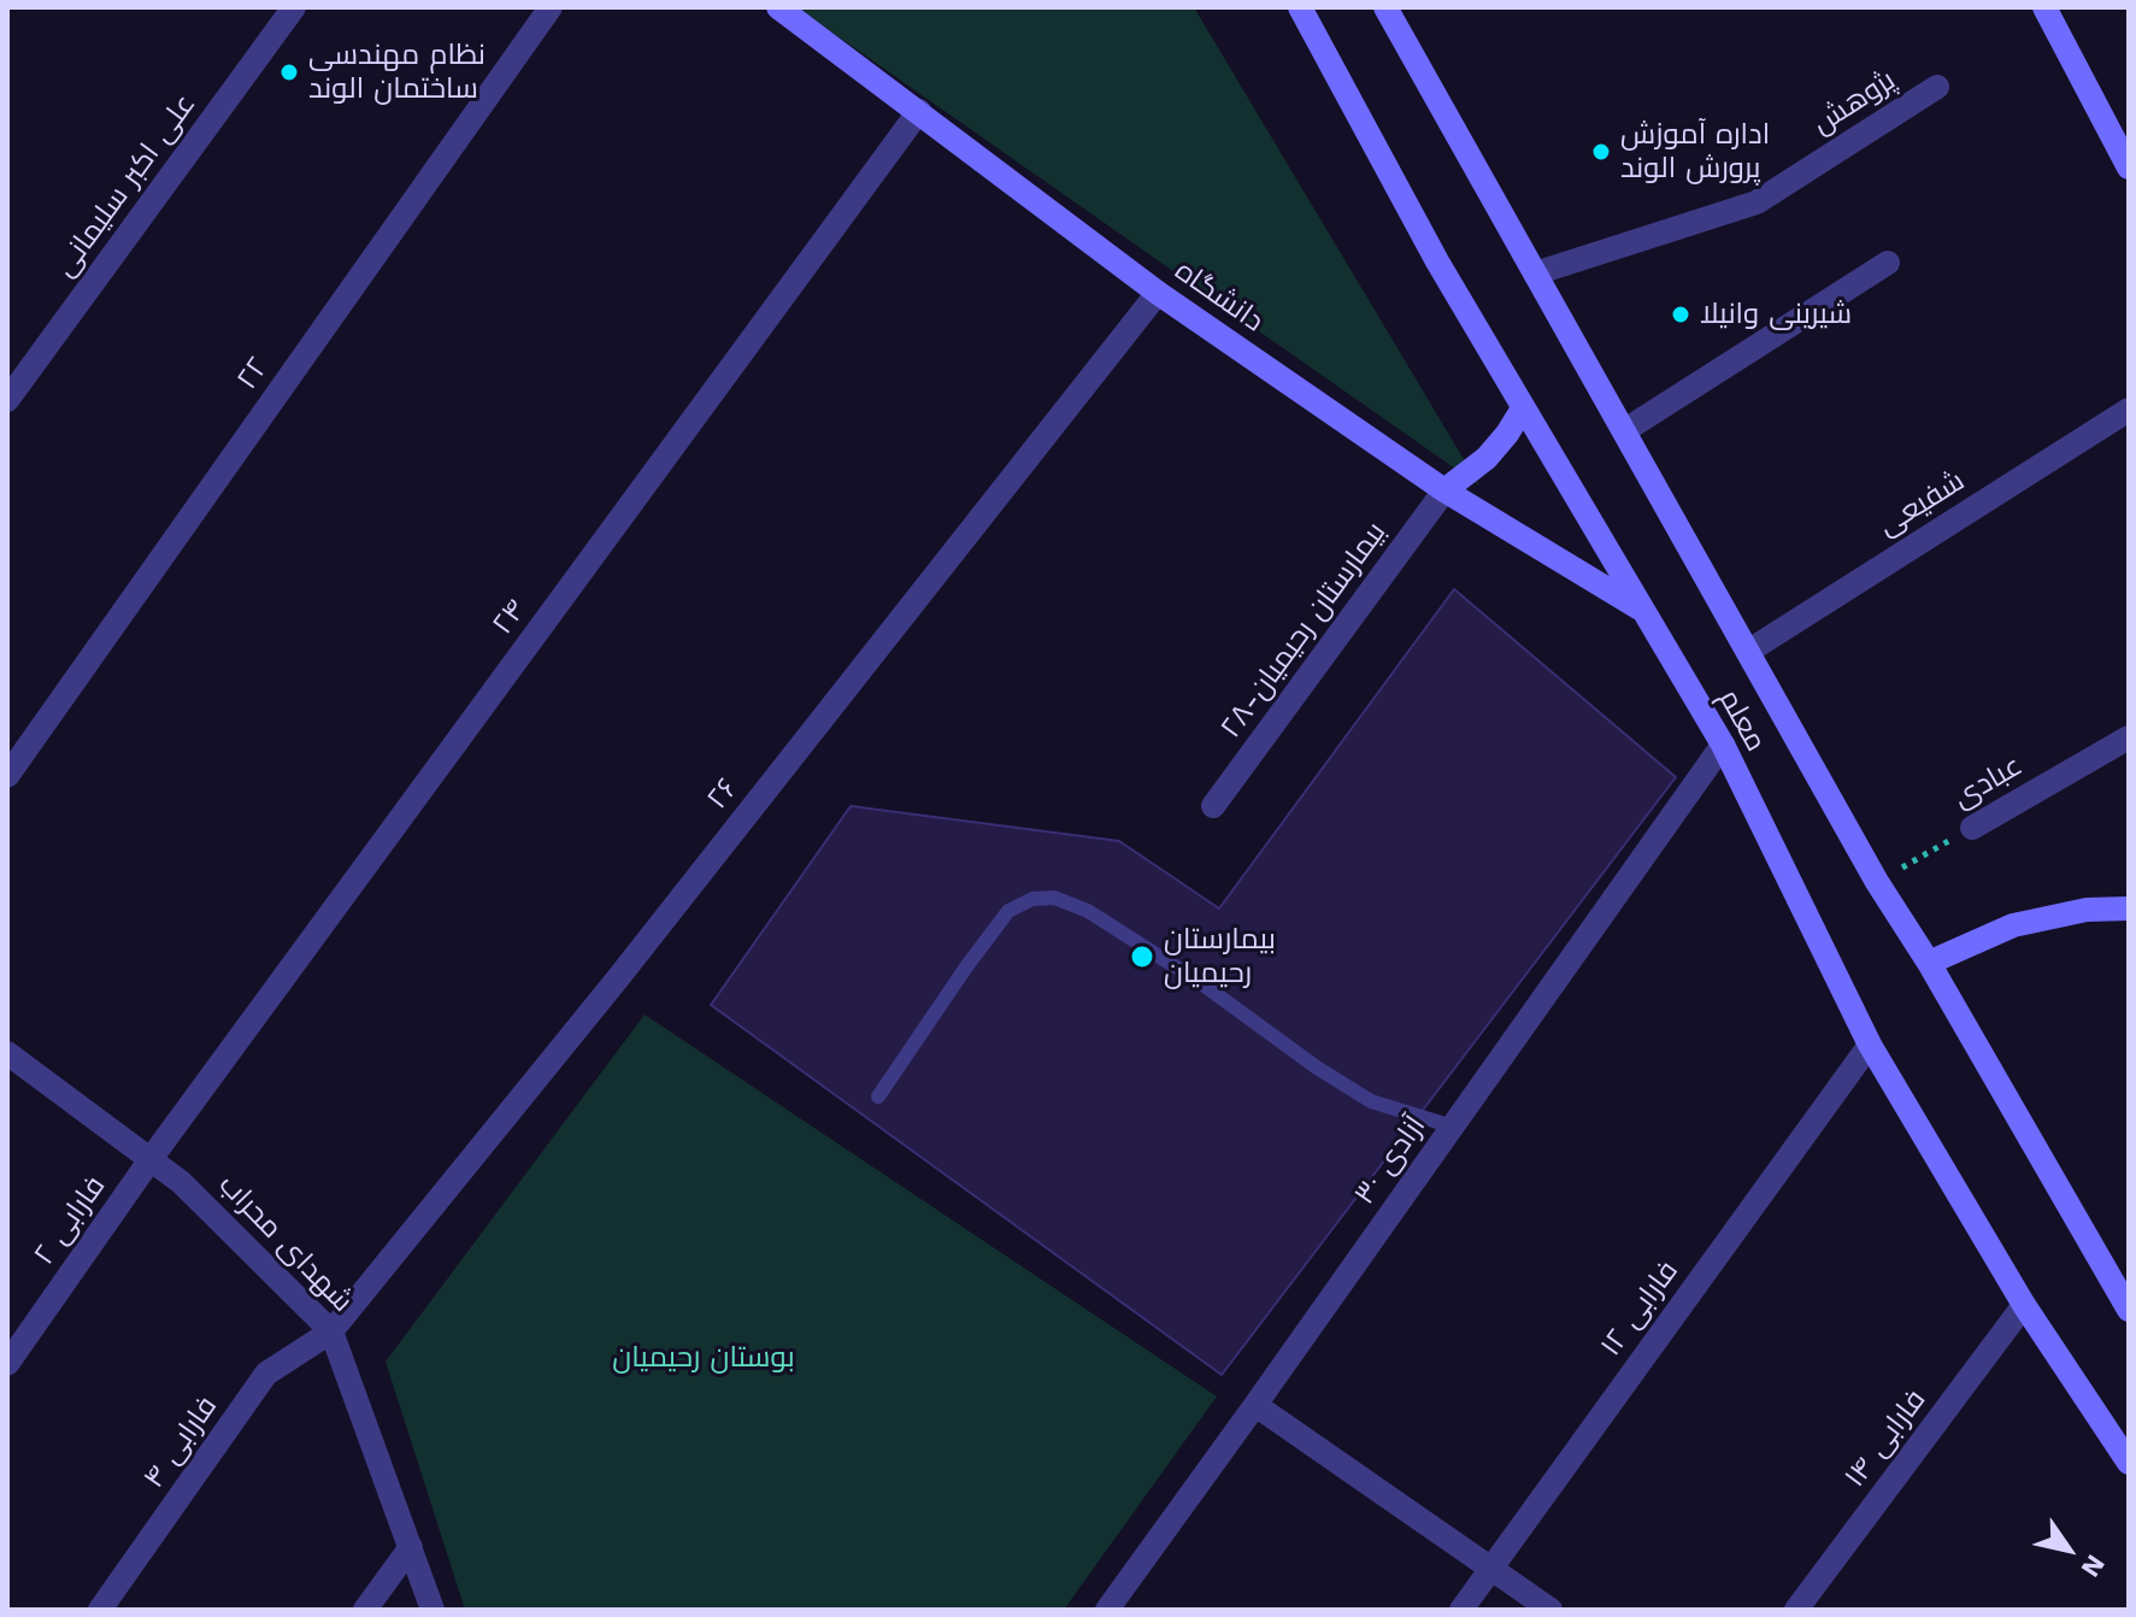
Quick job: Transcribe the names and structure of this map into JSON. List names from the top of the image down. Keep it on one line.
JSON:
{"streets":{"street":["پژوهش","علی اکبر سلیمانی","دانشگاه","۲۲","شفیعی","۲۴","۲۸-بیمارستان رحیمیان","معلم","عبادی","۲۶","آزادی ۳۰","فارابی ۲","شهدای محراب","فارابی ۱۲","فارابی ۱۴","فارابی ۴"]},"crossings":[["پژوهش","معلم"],["دانشگاه","۲۴"],["دانشگاه","۲۸-بیمارستان رحیمیان"],["دانشگاه","معلم"],["دانشگاه","۲۶"],["شفیعی","معلم"],["۲۴","فارابی ۲"],["۲۴","شهدای محراب"],["معلم","عبادی"],["معلم","آزادی ۳۰"],["معلم","فارابی ۱۲"],["معلم","فارابی ۱۴"],["۲۶","شهدای محراب"],["۲۶","فارابی ۴"],["فارابی ۲","شهدای محراب"],["شهدای محراب","فارابی ۴"]],"parks":["بوستان رحیمیان"],"places":["نظام مهندسی ساختمان الوند","اداره آموزش پرورش الوند","شیرینی وانیلا","بیمارستان رحیمیان"],"north":"bottom right"}
